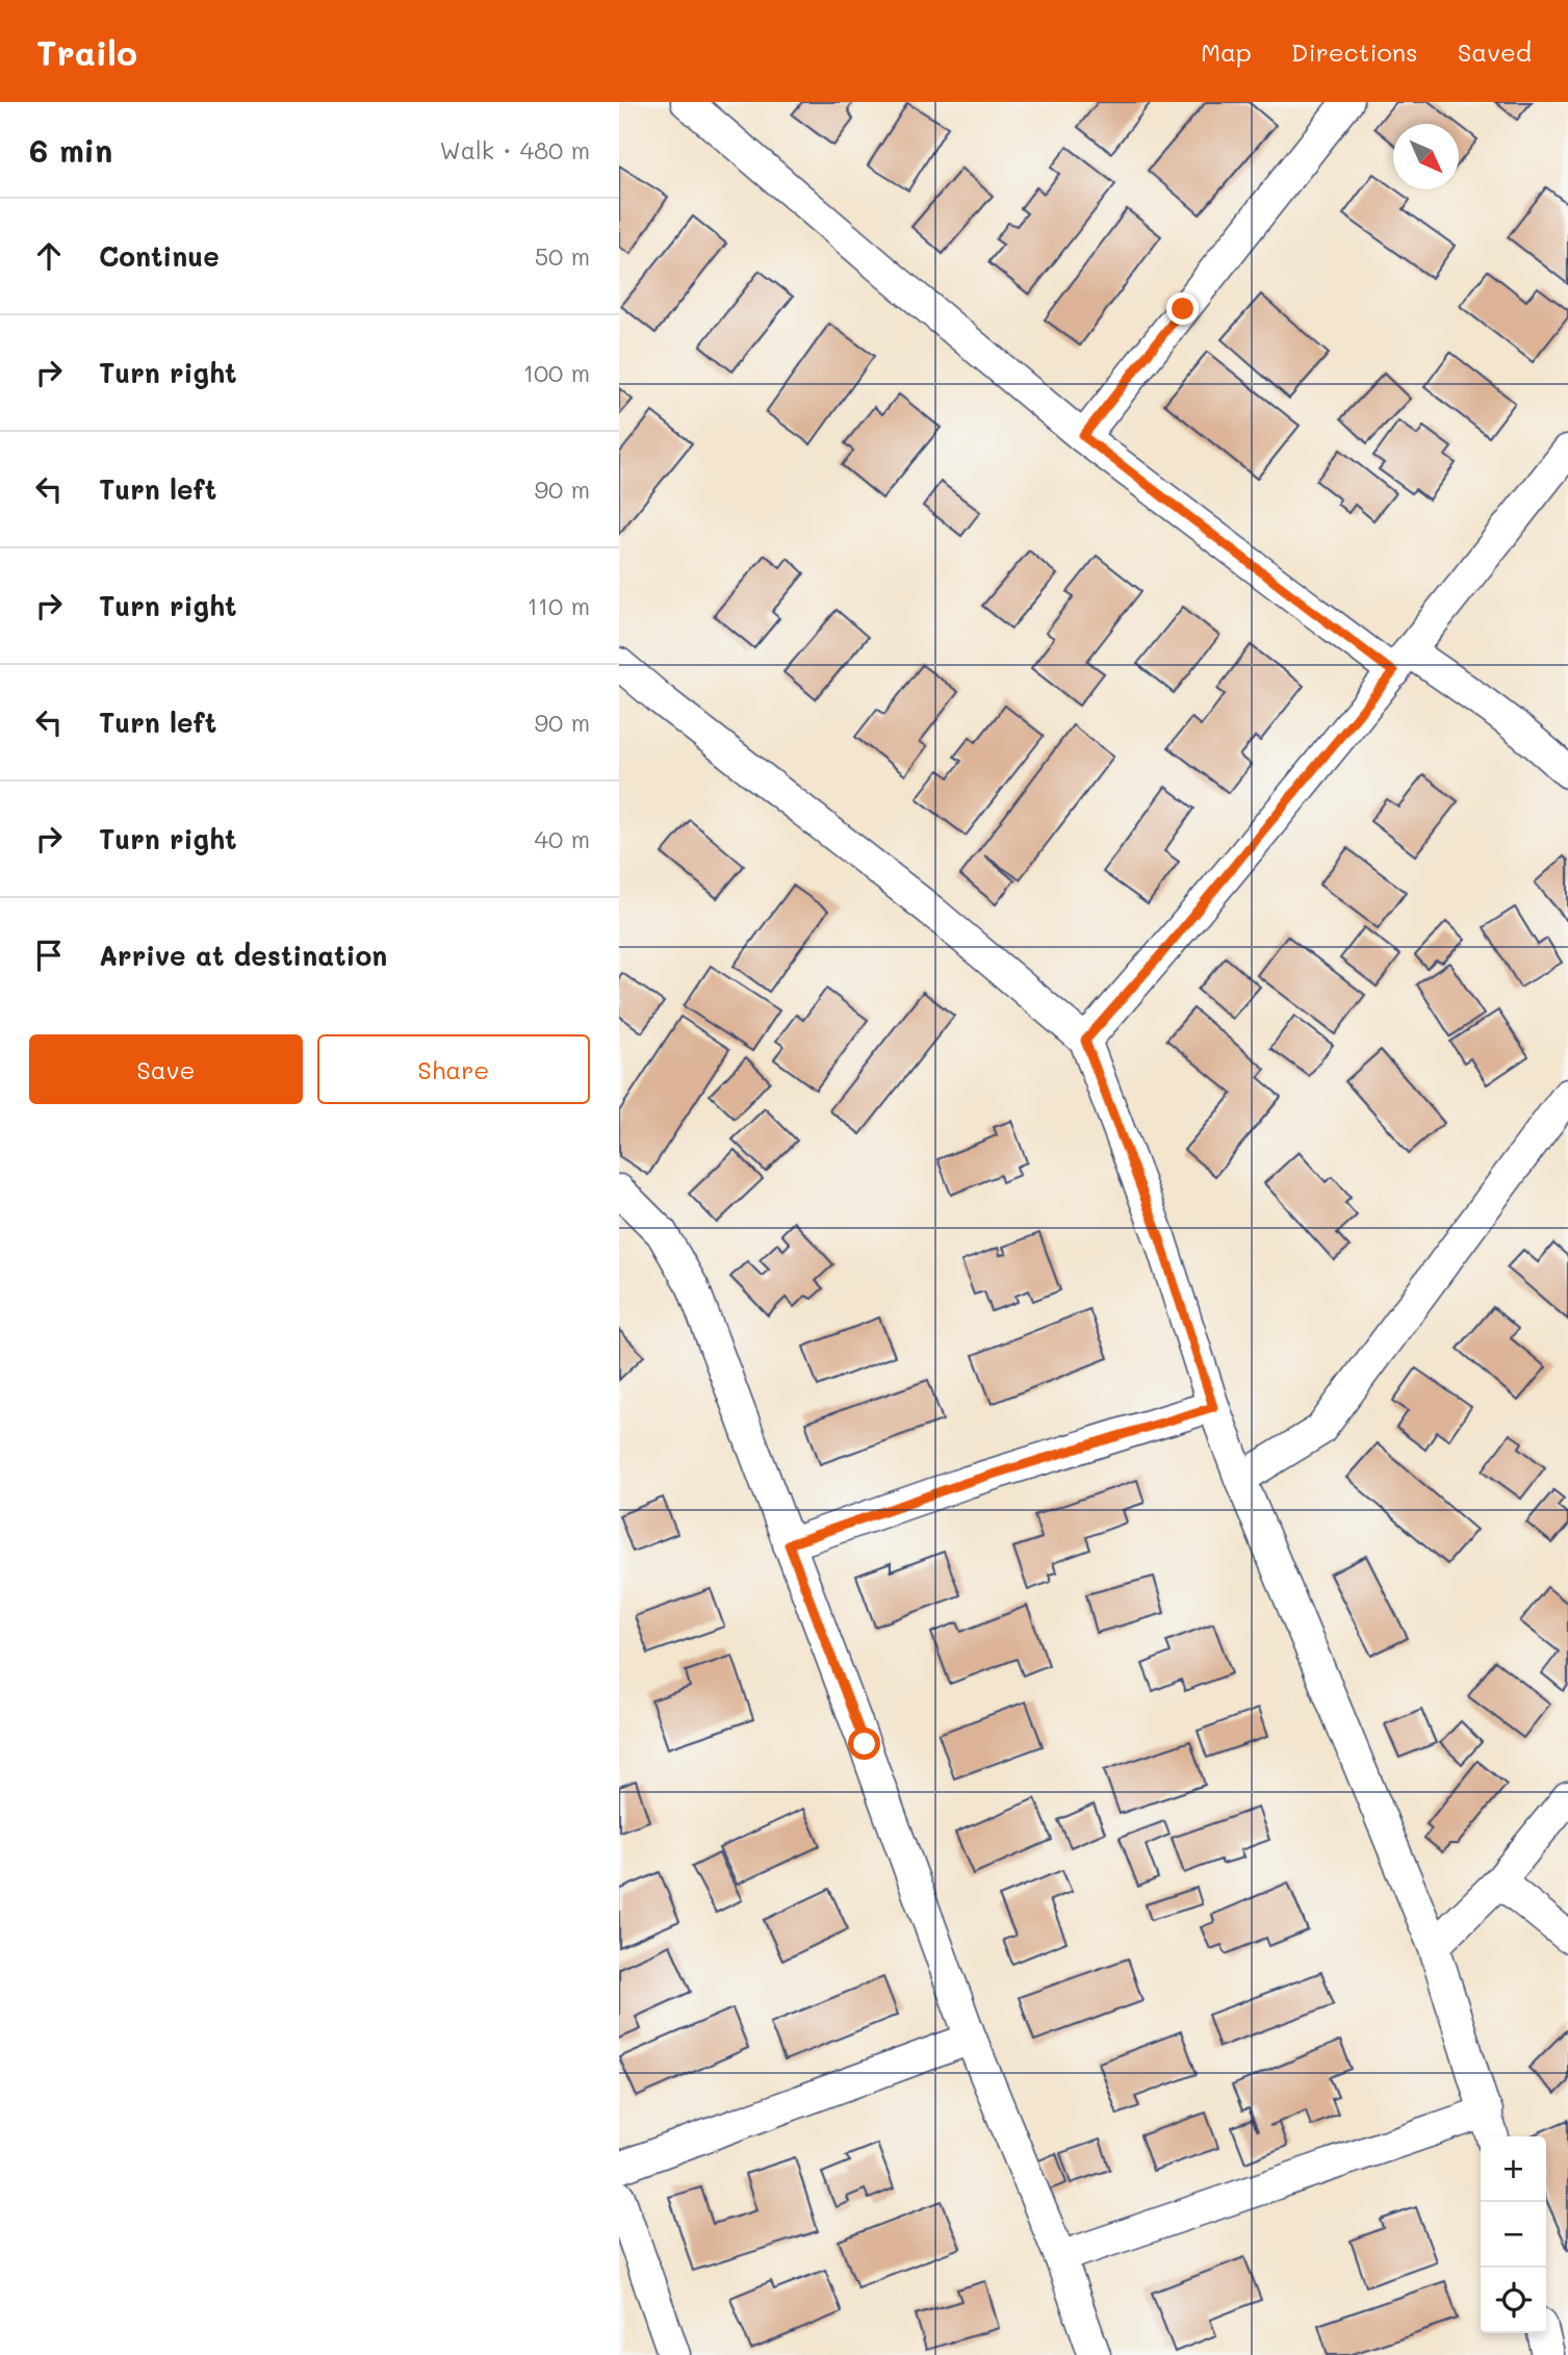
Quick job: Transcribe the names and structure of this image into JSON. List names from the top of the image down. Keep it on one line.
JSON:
{"north":"bottom right","page":{"header":"Trailo","nav":["Map","Directions","Saved"],"heading":["6 min","Walk · 480 m"],"list":[["Continue","50 m"],["Turn right","100 m"],["Turn left","90 m"],["Turn right","110 m"],["Turn left","90 m"],["Turn right","40 m"],"Arrive at destination"],"buttons":["Save","Share"],"map_buttons":["+","−"]}}
